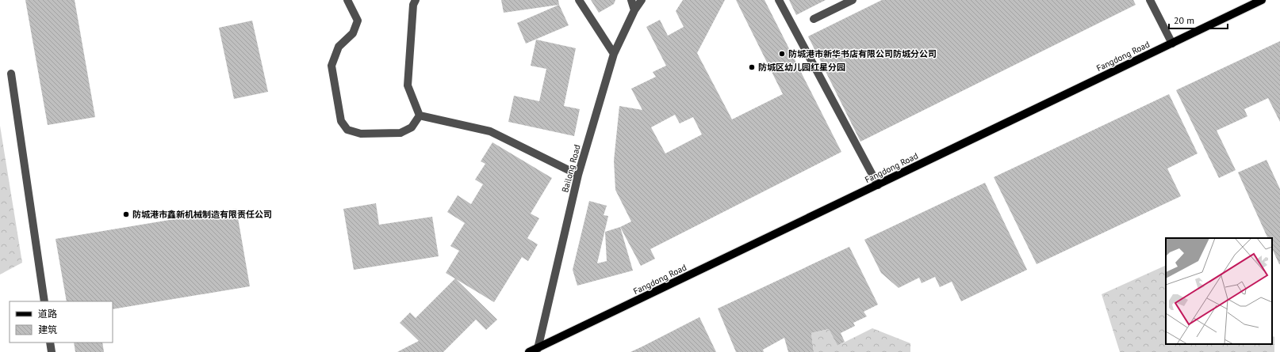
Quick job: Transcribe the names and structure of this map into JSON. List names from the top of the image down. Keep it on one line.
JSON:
{"streets":{"main road":["Fangdong Road"],"street":["Bailong Road"]},"crossings":[["Fangdong Road","Bailong Road"]],"places":["防城港市新华书店有限公司防城分公司","防城区幼儿园红星分园","防城港市鑫新机械制造有限责任公司"],"legend":["道路","建筑"],"scale_bar":"20 m"}
